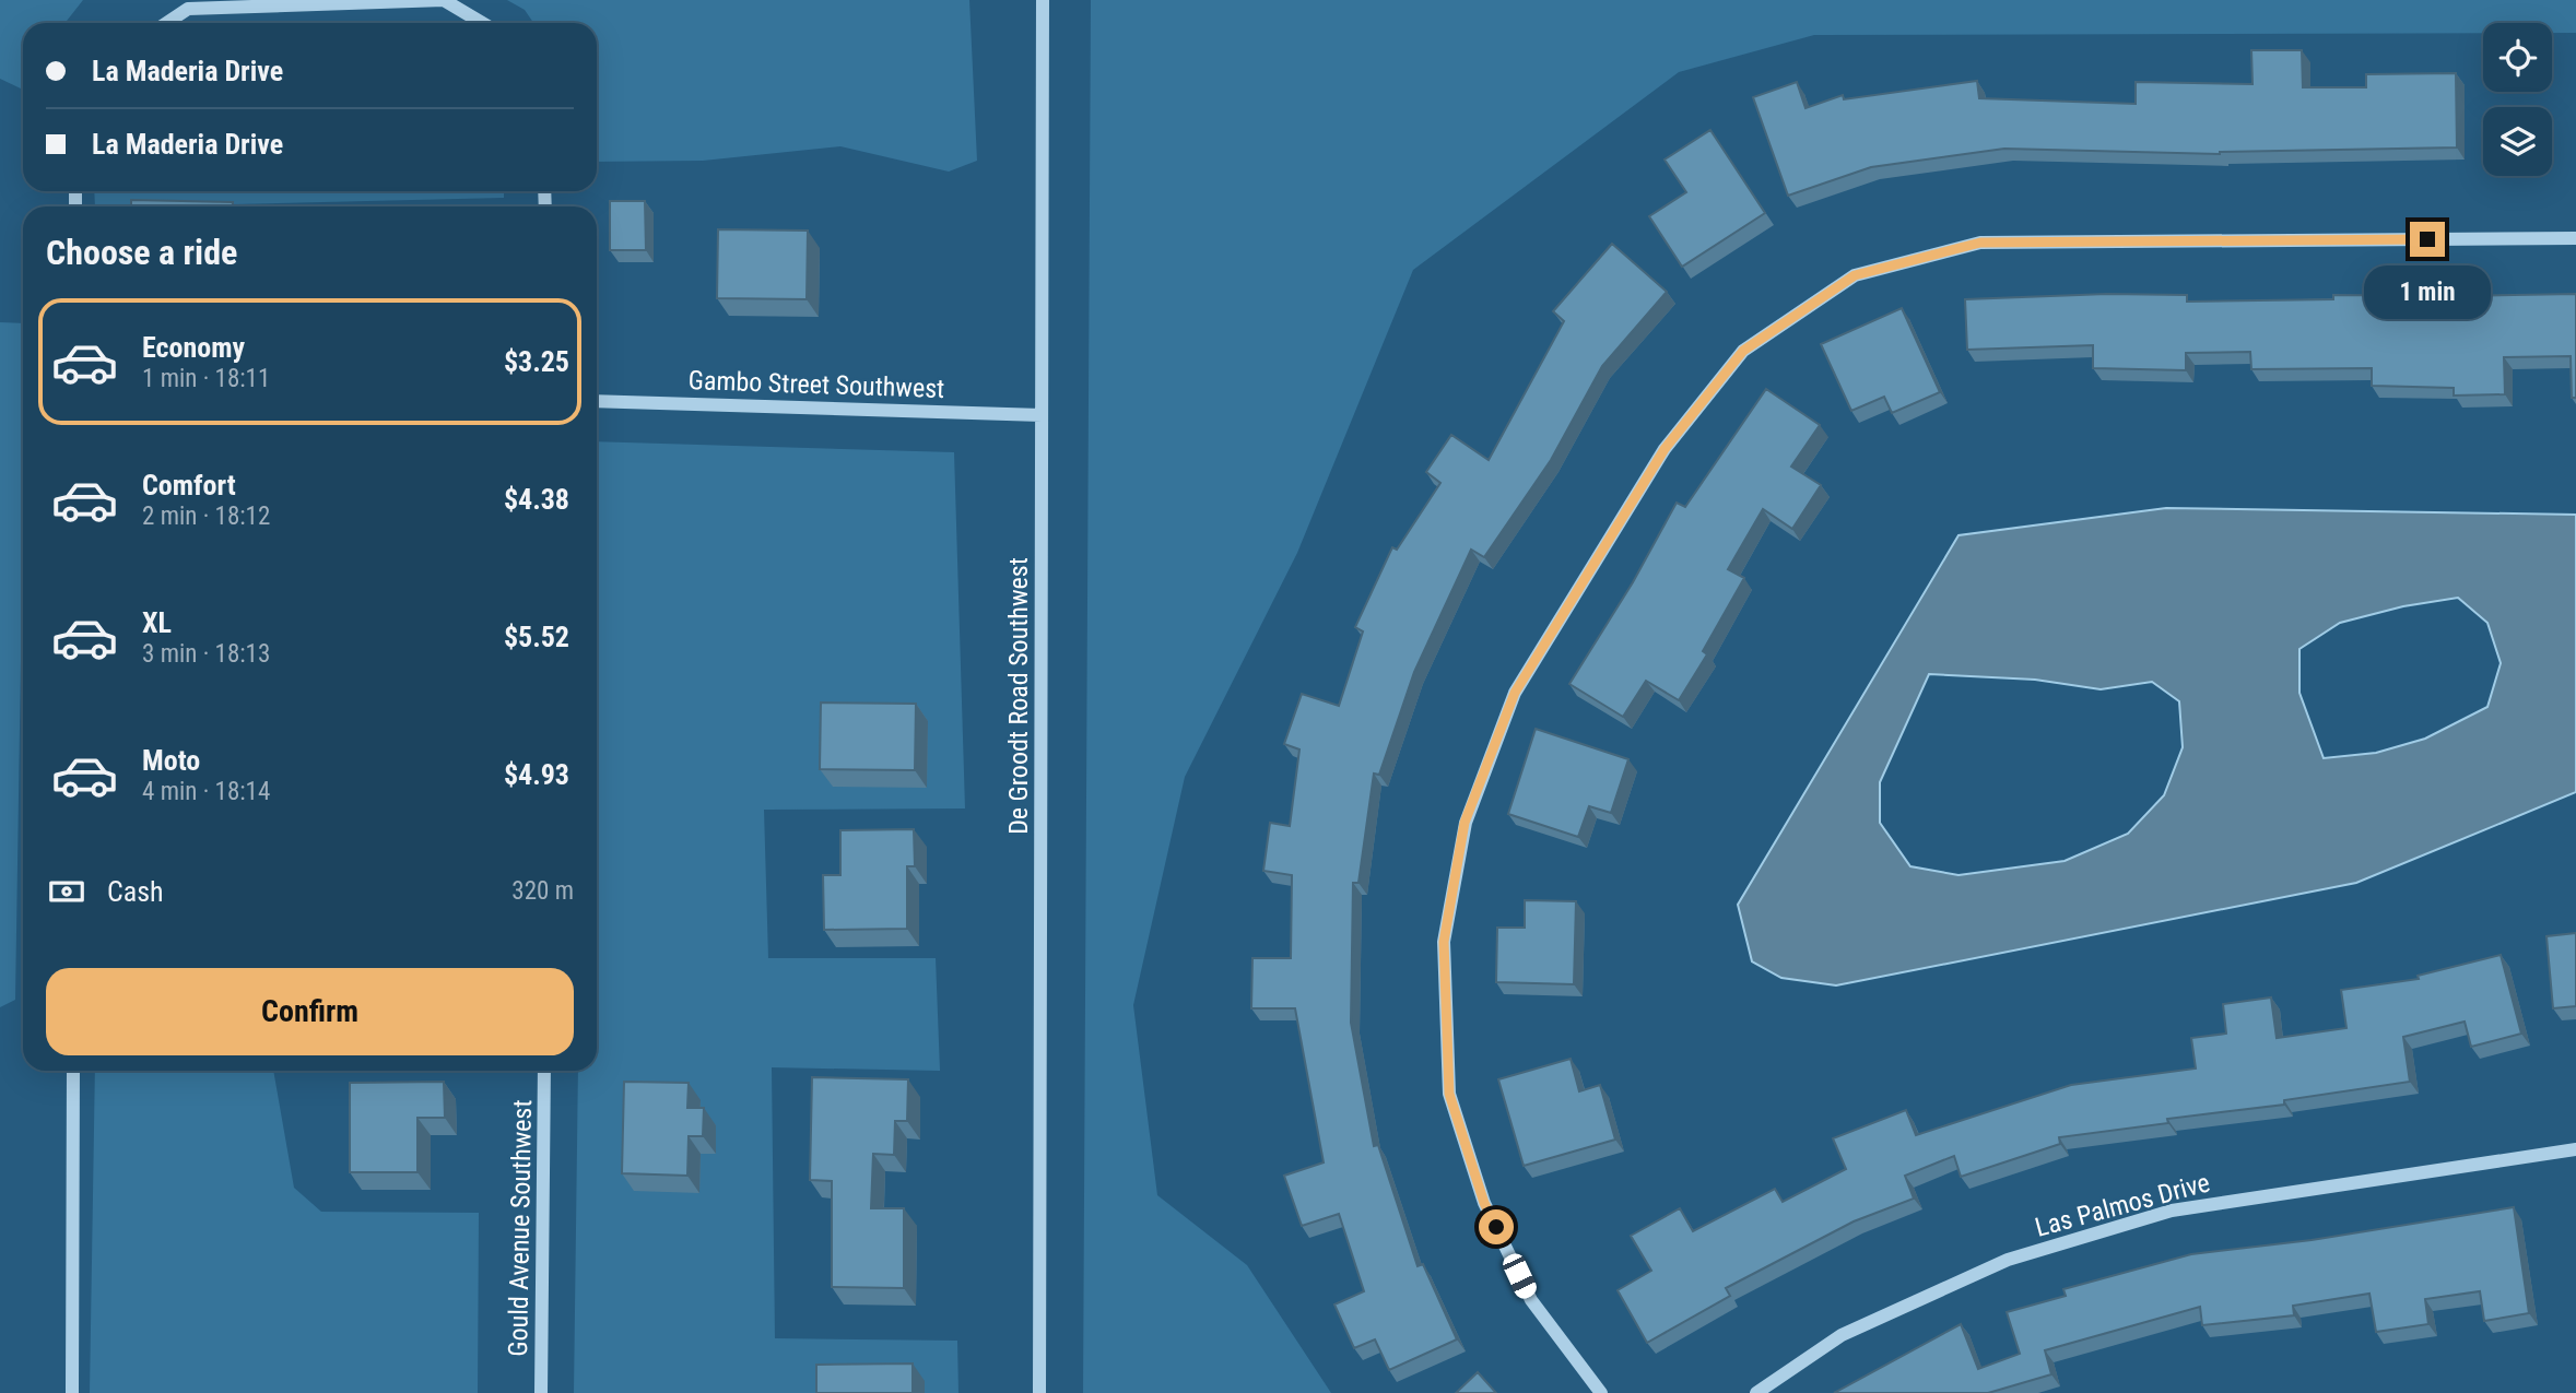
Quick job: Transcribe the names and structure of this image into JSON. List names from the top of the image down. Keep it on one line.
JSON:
{"streets":{"street":["Gambo Street Southwest","De Groodt Road Southwest","Las Palmos Drive","Gould Avenue Southwest"]},"crossings":[["Gambo Street Southwest","De Groodt Road Southwest"]],"page":{"banner":["La Maderia Drive","La Maderia Drive"],"heading":"Choose a ride","bubble":"1 min","list":[{"name":"Economy","note":"1 min · 18:11","value":"$3.25"},{"name":"Comfort","note":"2 min · 18:12","value":"$4.38"},{"name":"XL","note":"3 min · 18:13","value":"$5.52"},{"name":"Moto","note":"4 min · 18:14","value":"$4.93"}],"pay":["Cash","320 m"],"buttons":"Confirm"}}
